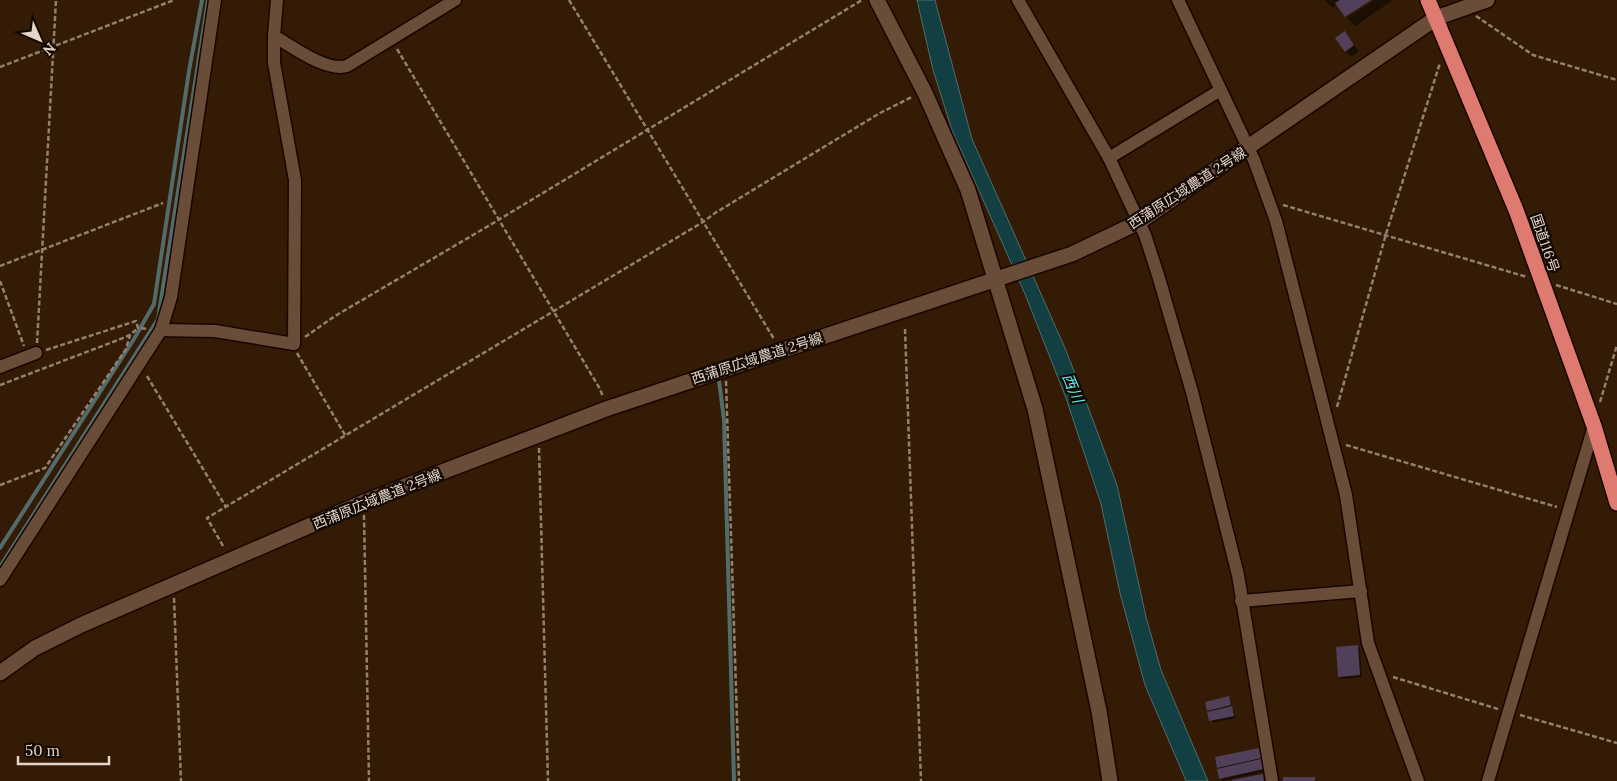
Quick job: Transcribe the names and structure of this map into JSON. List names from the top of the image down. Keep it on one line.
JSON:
{"streets":{"highway":["国道116号"],"street":["西蒲原広域農道 2号線"]},"crossings":[["西蒲原広域農道 2号線","国道116号"]],"water":["西川"],"scale_bar":"50 m","north":"bottom right"}
